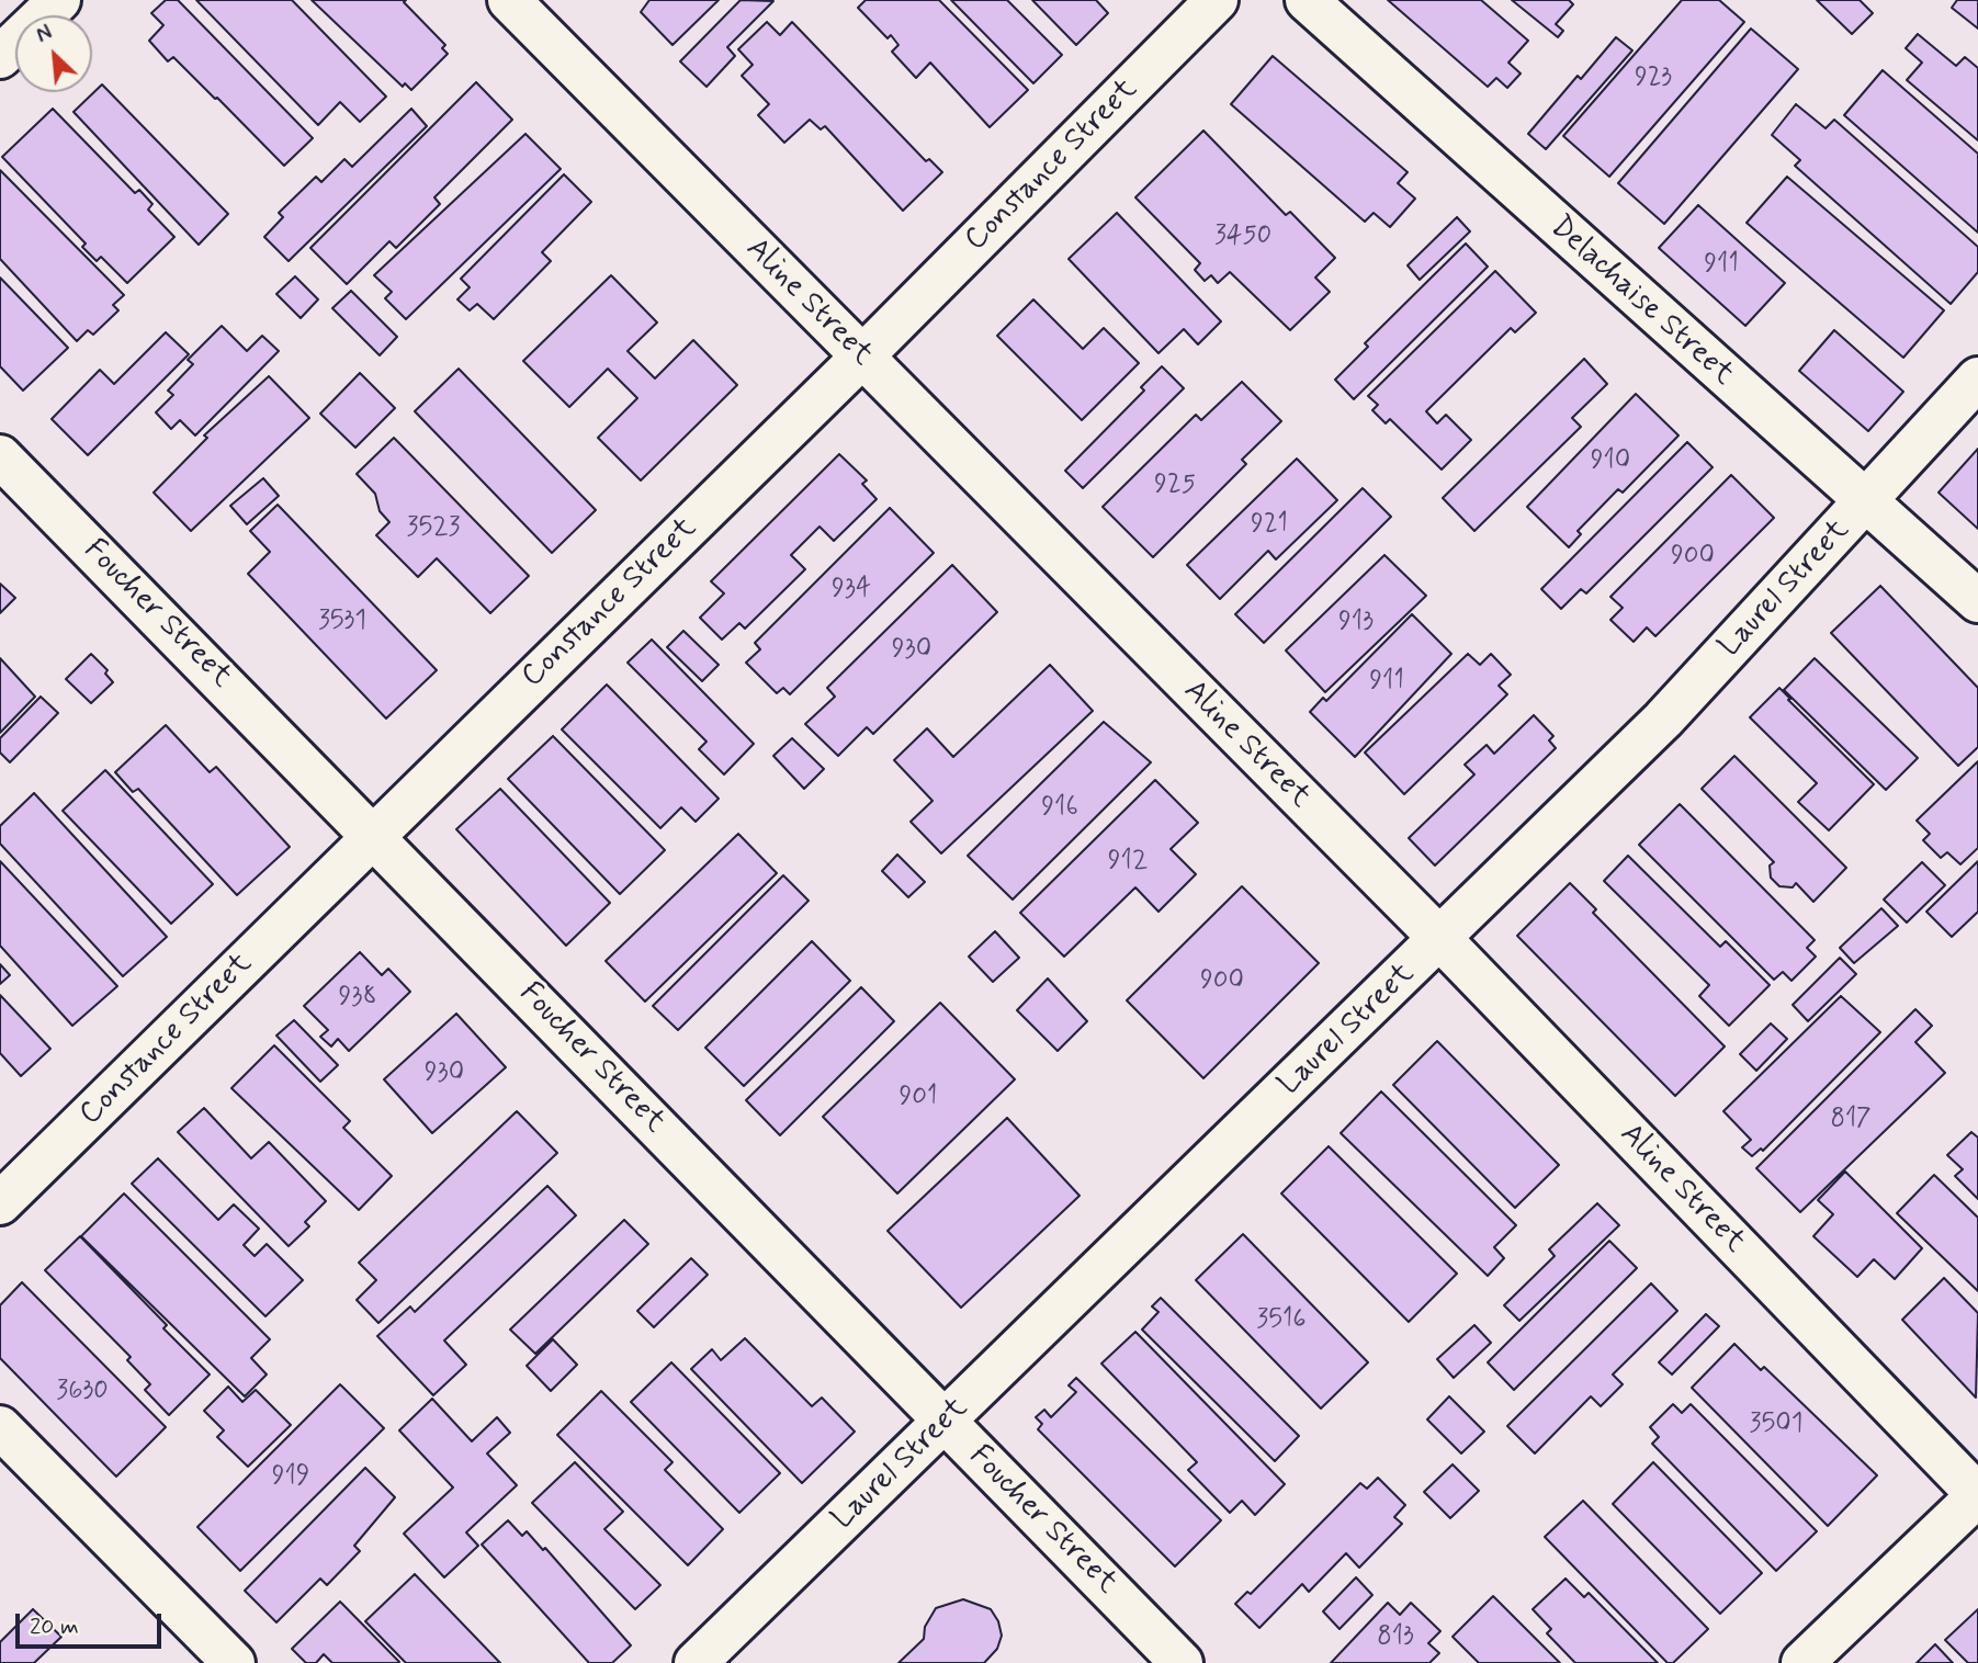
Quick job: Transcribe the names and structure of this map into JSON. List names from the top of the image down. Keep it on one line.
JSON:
{"streets":{"street":["Constance Street","Delachaise Street","Aline Street","Laurel Street","Foucher Street"]},"crossings":[["Constance Street","Aline Street"],["Constance Street","Foucher Street"],["Delachaise Street","Laurel Street"],["Aline Street","Laurel Street"],["Laurel Street","Foucher Street"]],"house_numbers":["923","3450","911","910","925","921","3523","900","934","3531","913","930","911","916","912","900","938","930","901","817","3516","3630","3501","919","813"],"scale_bar":"20 m","north":"top left"}
